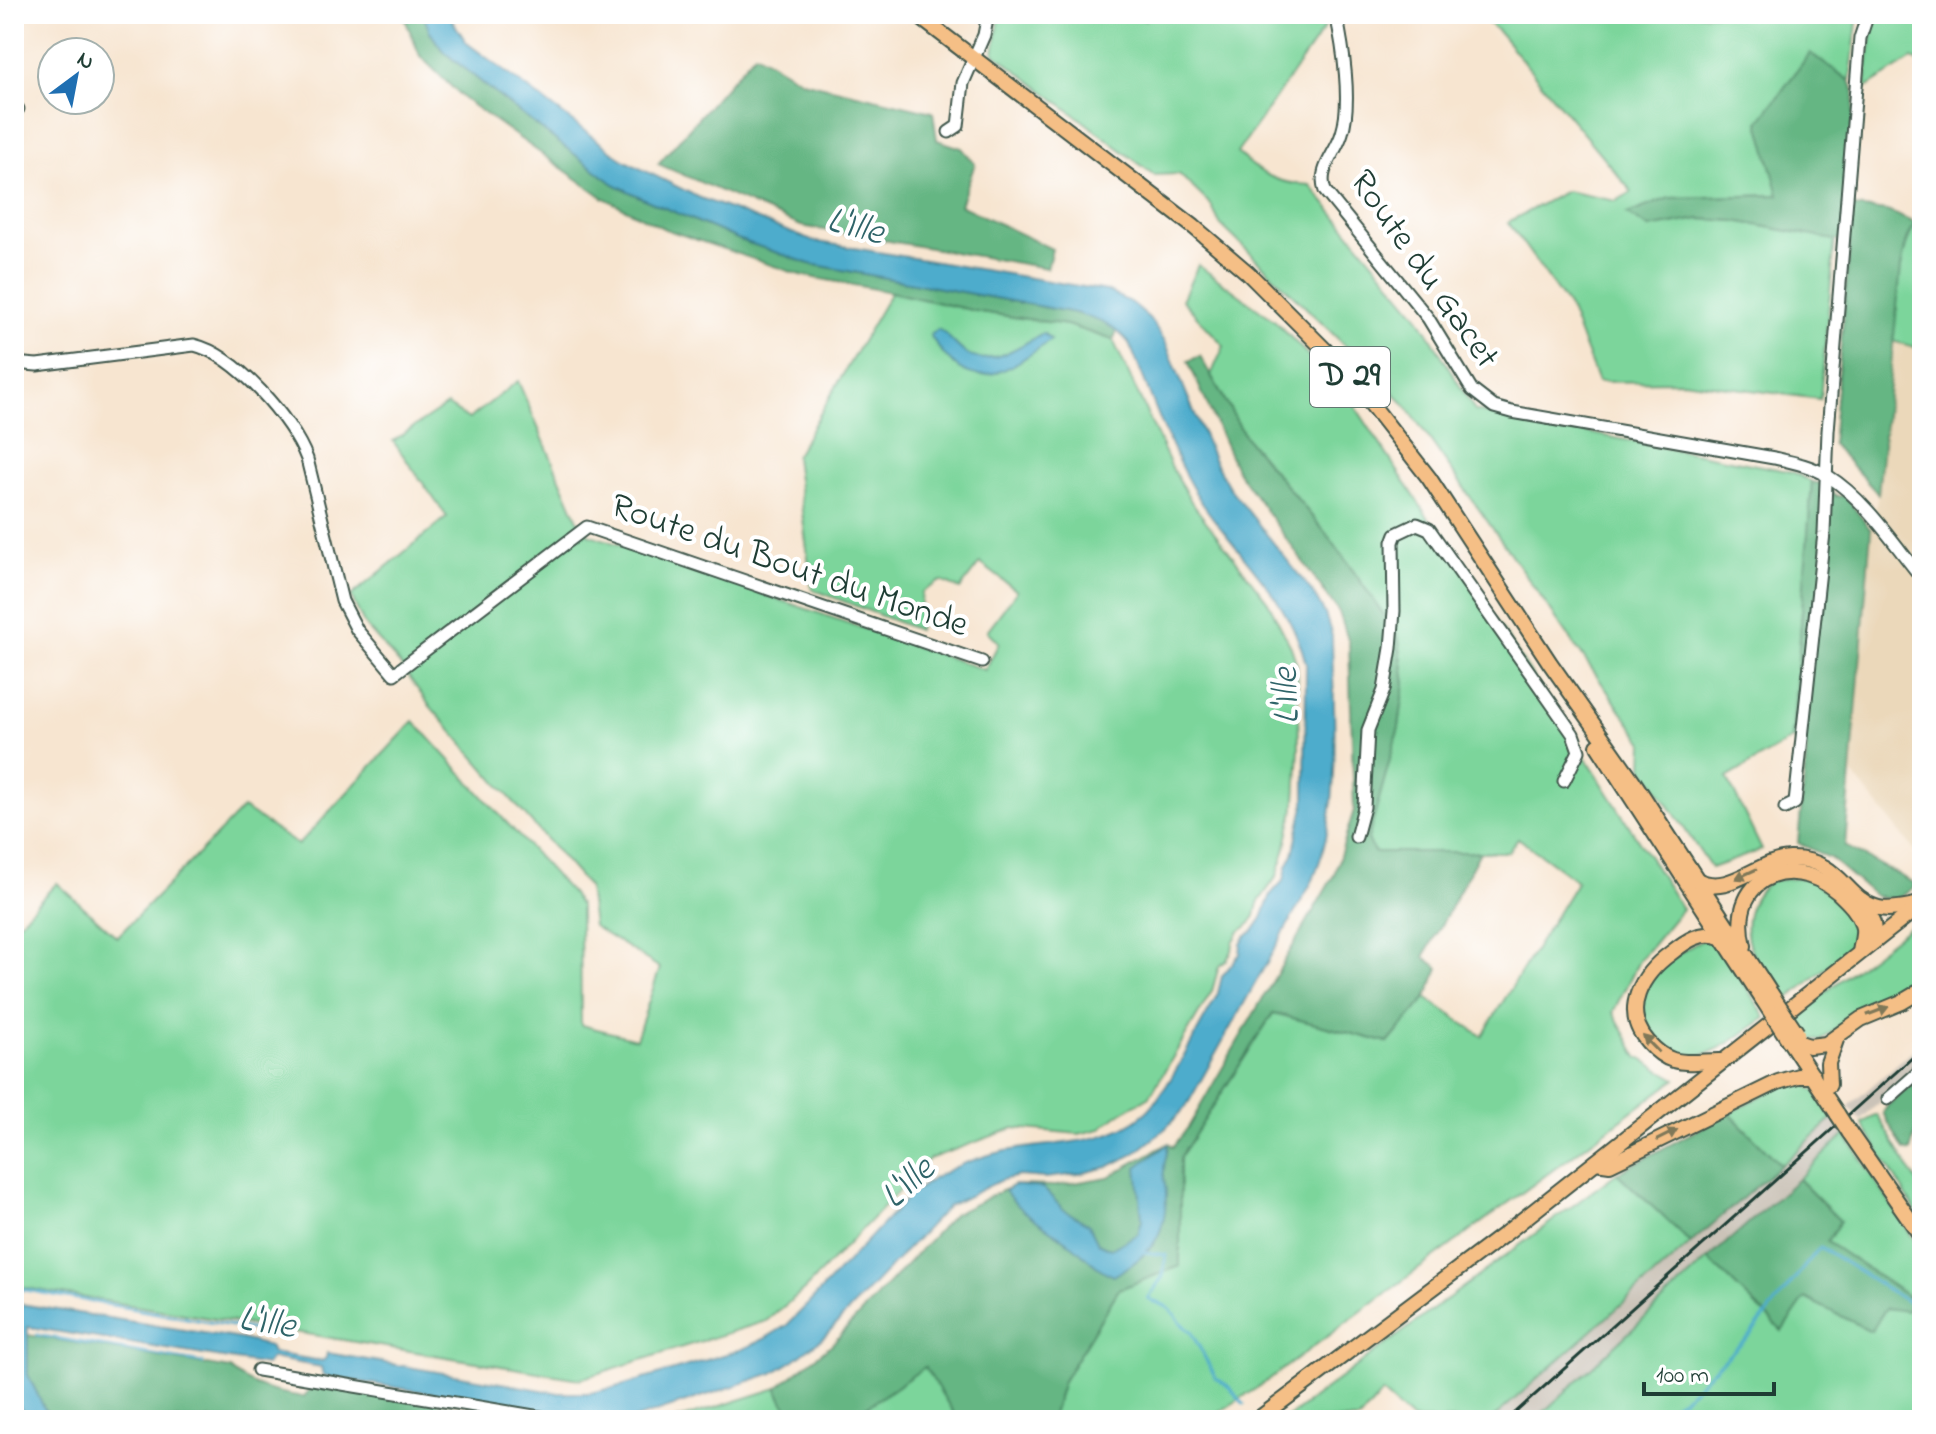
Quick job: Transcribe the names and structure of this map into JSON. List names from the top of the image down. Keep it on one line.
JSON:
{"streets":{"main road":["D 29"],"street":["Route du Gacet","Route du Bout du Monde"]},"water":["L'Ille"],"scale_bar":"100 m","north":"top right"}
